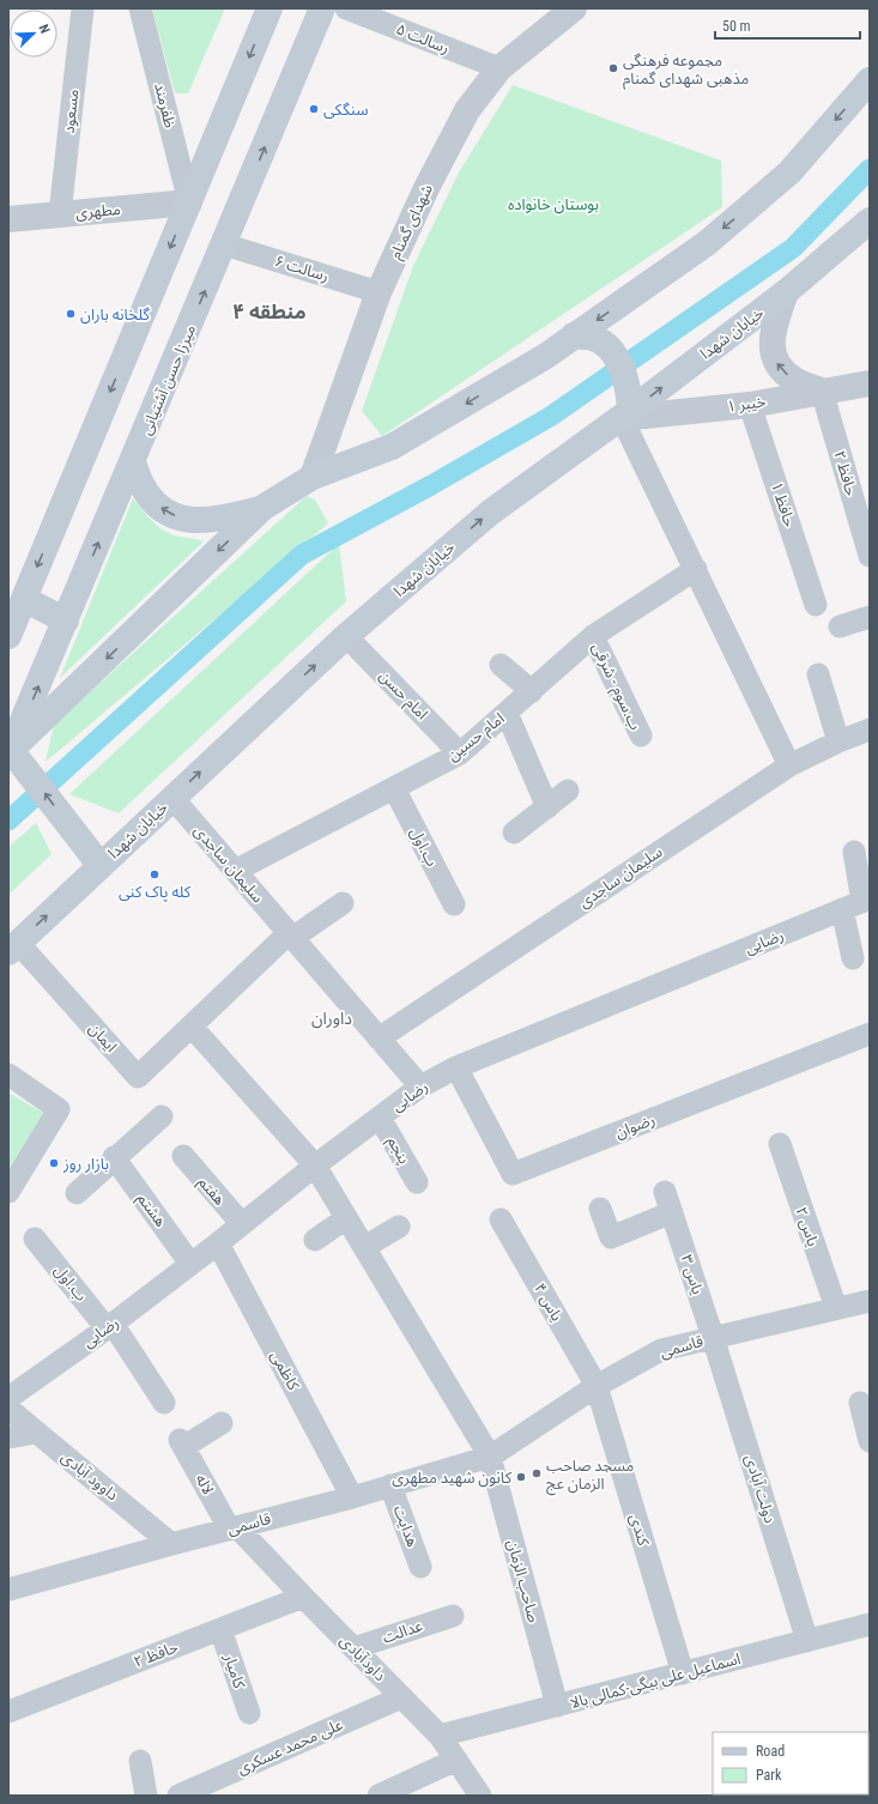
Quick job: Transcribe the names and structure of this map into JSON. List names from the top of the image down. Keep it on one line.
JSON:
{"streets":{"main road":["خیابان شهدا","میرزا حسن آشتیانی"],"street":["رسالت ۵","ظفرمند","مسعود","مطهری","شهدای گمنام","رسالت ۶","خیبر ۱","حافظ ۲","حافظ ۱","ب.سوم - شرقی","امام حسن","امام حسین","ب.اول","سلیمان ساجدی","رضایی","ایمان","رضوان","پنجم","هفتم","هشتم","یاس ۲","یاس ۳","یاس ۴","قاسمی","کاظمی","داوود آبادی","لاله","دولت آبادی","هدایت","کندی","صاحب الزمان","عدالت","داودآبادی","کامیار","اسماعیل علی بیگی-کمالی بالا","علی محمد عسکری"]},"crossings":[["رسالت ۵","شهدای گمنام"],["ظفرمند","مطهری"],["مسعود","مطهری"],["شهدای گمنام","رسالت ۶"],["رسالت ۶","میرزا حسن آشتیانی"],["خیابان شهدا","خیبر ۱"],["خیابان شهدا","امام حسن"],["خیابان شهدا","سلیمان ساجدی"],["خیابان شهدا","ایمان"],["خیبر ۱","حافظ ۲"],["خیبر ۱","حافظ ۱"],["حافظ ۲","داودآبادی"],["حافظ ۲","کامیار"],["ب.سوم - شرقی","امام حسین"],["امام حسن","امام حسین"],["امام حسین","ب.اول"],["امام حسین","سلیمان ساجدی"],["ب.اول","رضایی"],["سلیمان ساجدی","رضایی"],["سلیمان ساجدی","ایمان"],["رضایی","رضوان"],["رضایی","پنجم"],["رضایی","هفتم"],["رضایی","هشتم"],["رضایی","کاظمی"],["یاس ۲","قاسمی"],["یاس ۳","قاسمی"],["یاس ۳","دولت آبادی"],["یاس ۴","قاسمی"],["یاس ۴","کندی"],["قاسمی","کاظمی"],["قاسمی","داوود آبادی"],["قاسمی","لاله"],["قاسمی","دولت آبادی"],["قاسمی","هدایت"],["قاسمی","کندی"],["قاسمی","صاحب الزمان"],["قاسمی","داودآبادی"],["لاله","داودآبادی"],["دولت آبادی","اسماعیل علی بیگی-کمالی بالا"],["کندی","اسماعیل علی بیگی-کمالی بالا"],["صاحب الزمان","اسماعیل علی بیگی-کمالی بالا"],["عدالت","داودآبادی"],["داودآبادی","اسماعیل علی بیگی-کمالی بالا"],["داودآبادی","علی محمد عسکری"]],"districts":["منطقه ۴","داوران"],"parks":["بوستان خانواده"],"places":["مجموعه فرهنگی مذهبی شهدای گمنام","سنگکی","گلخانه باران","کله پاک کنی","بازار روز","مسجد صاحب الزمان عج","کانون شهید مطهری"],"legend":["Road","Park"],"scale_bar":"50 m","north":"top right"}
